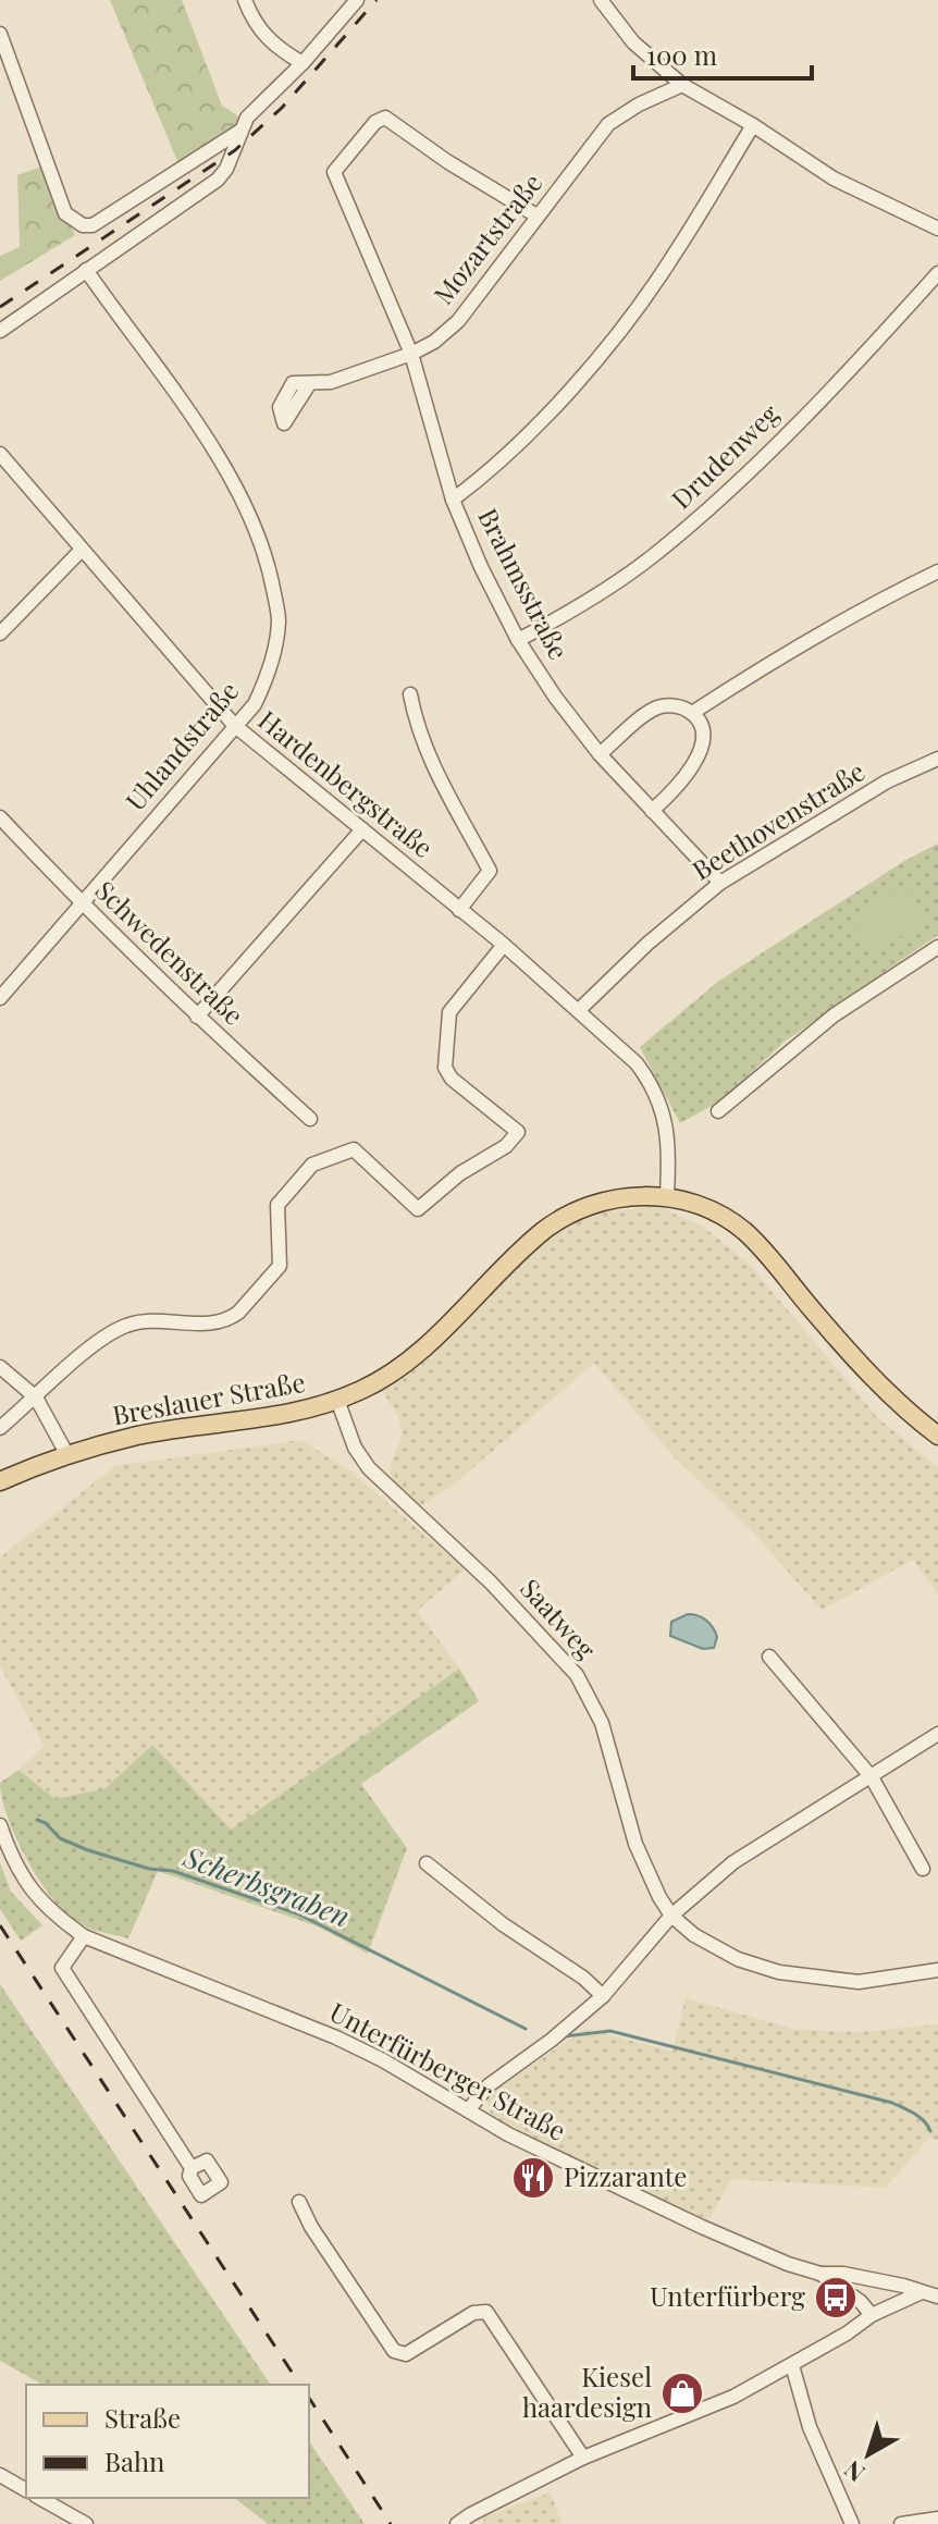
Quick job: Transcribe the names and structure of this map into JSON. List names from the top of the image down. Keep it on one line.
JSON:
{"streets":{"main road":["Breslauer Straße"],"street":["Mozartstraße","Drudenweg","Brahmsstraße","Uhlandstraße","Hardenbergstraße","Beethovenstraße","Schwedenstraße","Saatweg","Unterfürberger Straße"]},"crossings":[["Mozartstraße","Brahmsstraße"],["Drudenweg","Brahmsstraße"],["Brahmsstraße","Beethovenstraße"],["Uhlandstraße","Hardenbergstraße"],["Uhlandstraße","Schwedenstraße"],["Hardenbergstraße","Beethovenstraße"],["Hardenbergstraße","Breslauer Straße"],["Breslauer Straße","Saatweg"]],"water":["Scherbsgraben"],"places":{"restaurant":["Pizzarante"],"bus stop":["Unterfürberg"],"shop":["Kiesel haardesign"]},"legend":["Straße","Bahn"],"scale_bar":"100 m","north":"bottom left"}
